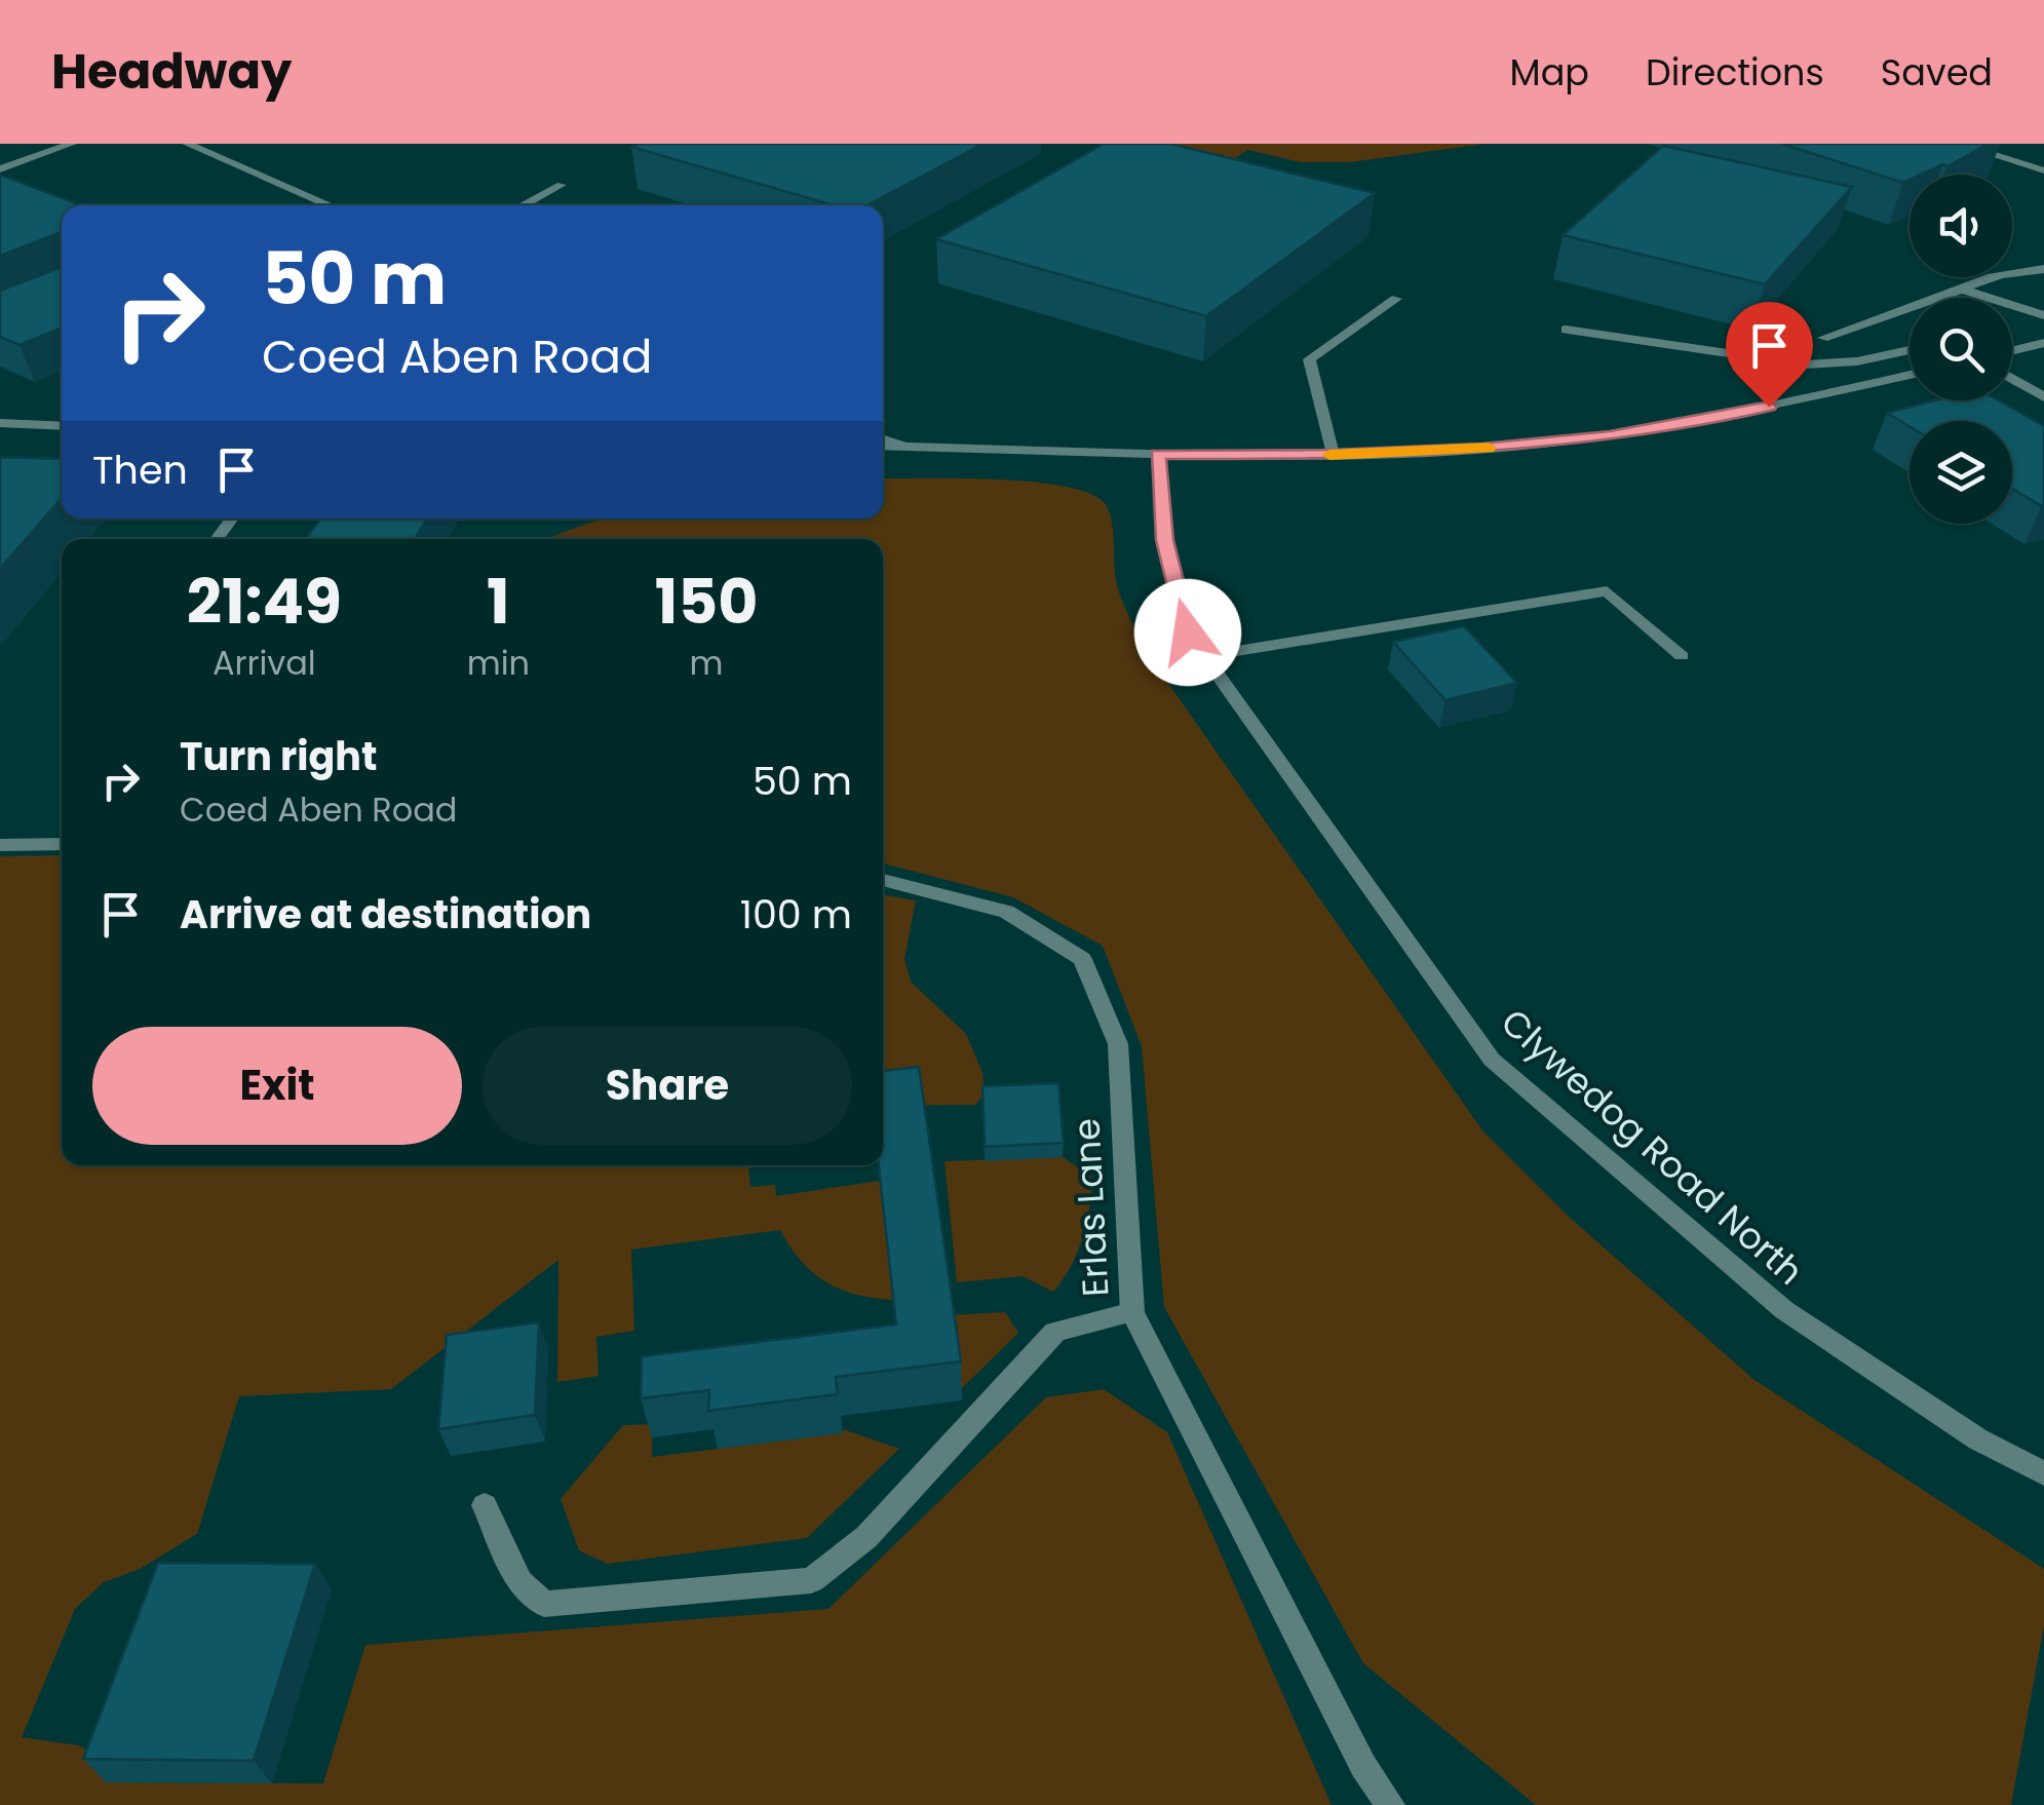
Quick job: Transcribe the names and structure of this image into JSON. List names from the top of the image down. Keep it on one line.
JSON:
{"streets":{"street":["Clywedog Road North","Erlas Lane"]},"page":{"header":"Headway","nav":["Map","Directions","Saved"],"turn":["50 m","Coed Aben Road"],"then":"Then","eta":["21:49","Arrival","1","min","150","m"],"list":[{"name":"Turn right","note":"Coed Aben Road","value":"50 m"},{"name":"Arrive at destination","value":"100 m"}],"buttons":["Exit","Share"]}}
